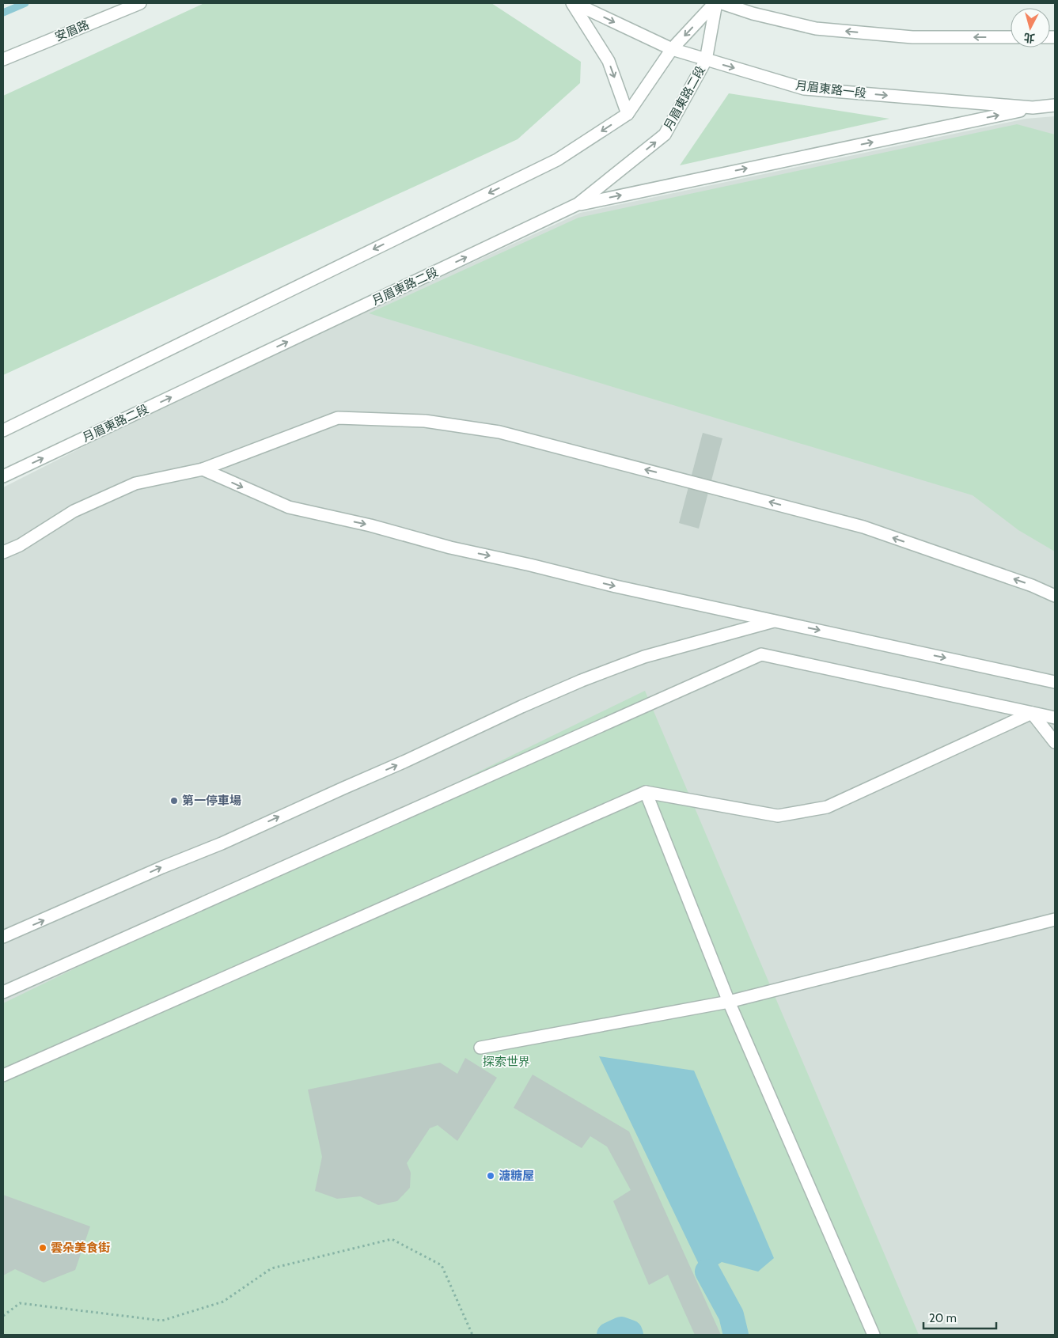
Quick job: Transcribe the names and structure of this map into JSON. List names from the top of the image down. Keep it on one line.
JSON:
{"streets":{"street":["安眉路","月眉東路一段","月眉東路二段"]},"crossings":[["月眉東路一段","月眉東路二段"]],"parks":["探索世界"],"places":["第一停車場","溏糖屋","雲朵美食街"],"scale_bar":"20 m","north":"bottom"}
